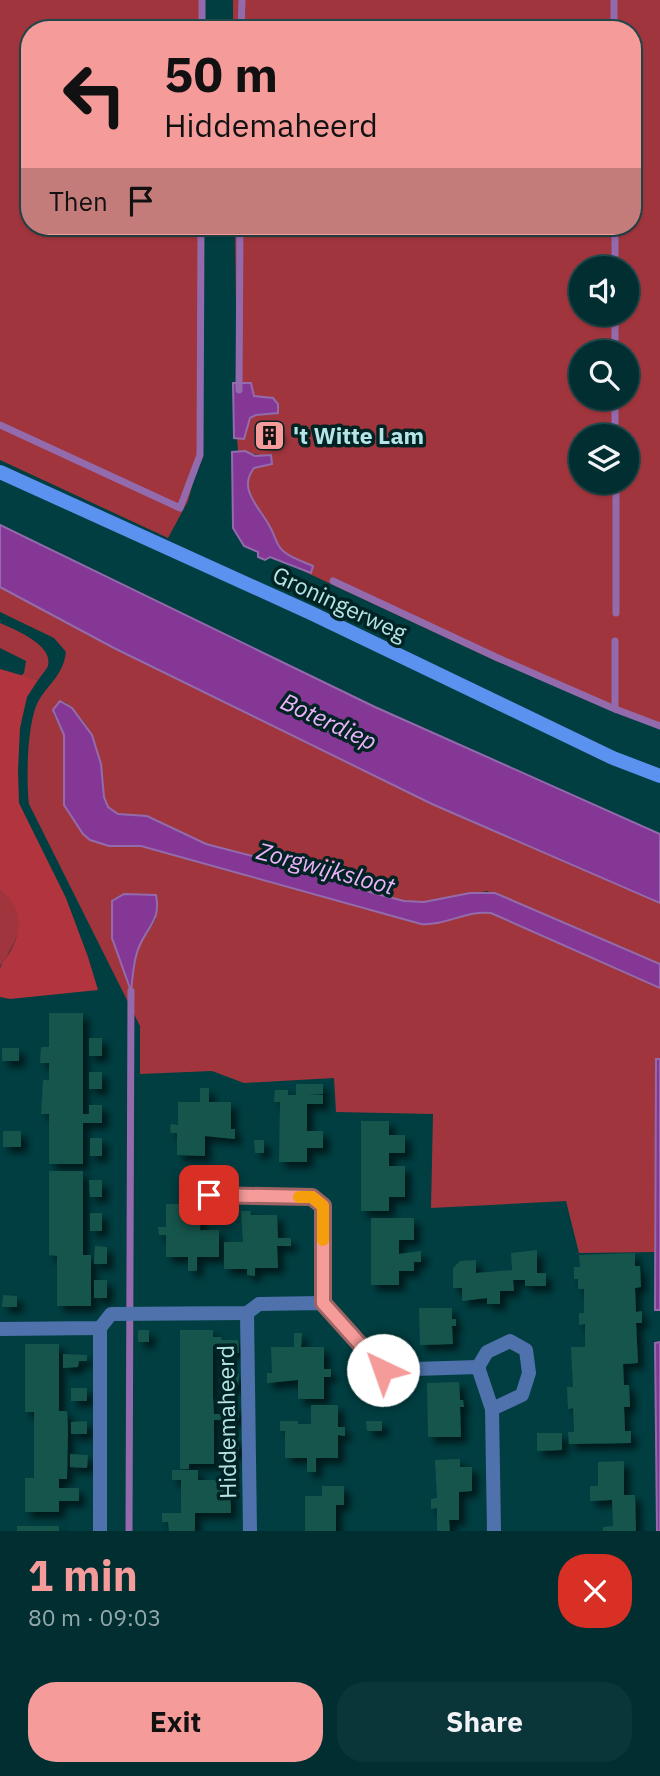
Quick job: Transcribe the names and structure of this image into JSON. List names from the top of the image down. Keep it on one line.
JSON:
{"streets":{"main road":["Groningerweg"],"street":["Hiddemaheerd"]},"water":["Boterdiep","Zorgwijksloot"],"places":{"building":["'t Witte Lam"]},"page":{"turn":["50 m","Hiddemaheerd"],"then":"Then","heading":["1 min","80 m · 09:03"],"buttons":["Exit","Share"]}}
